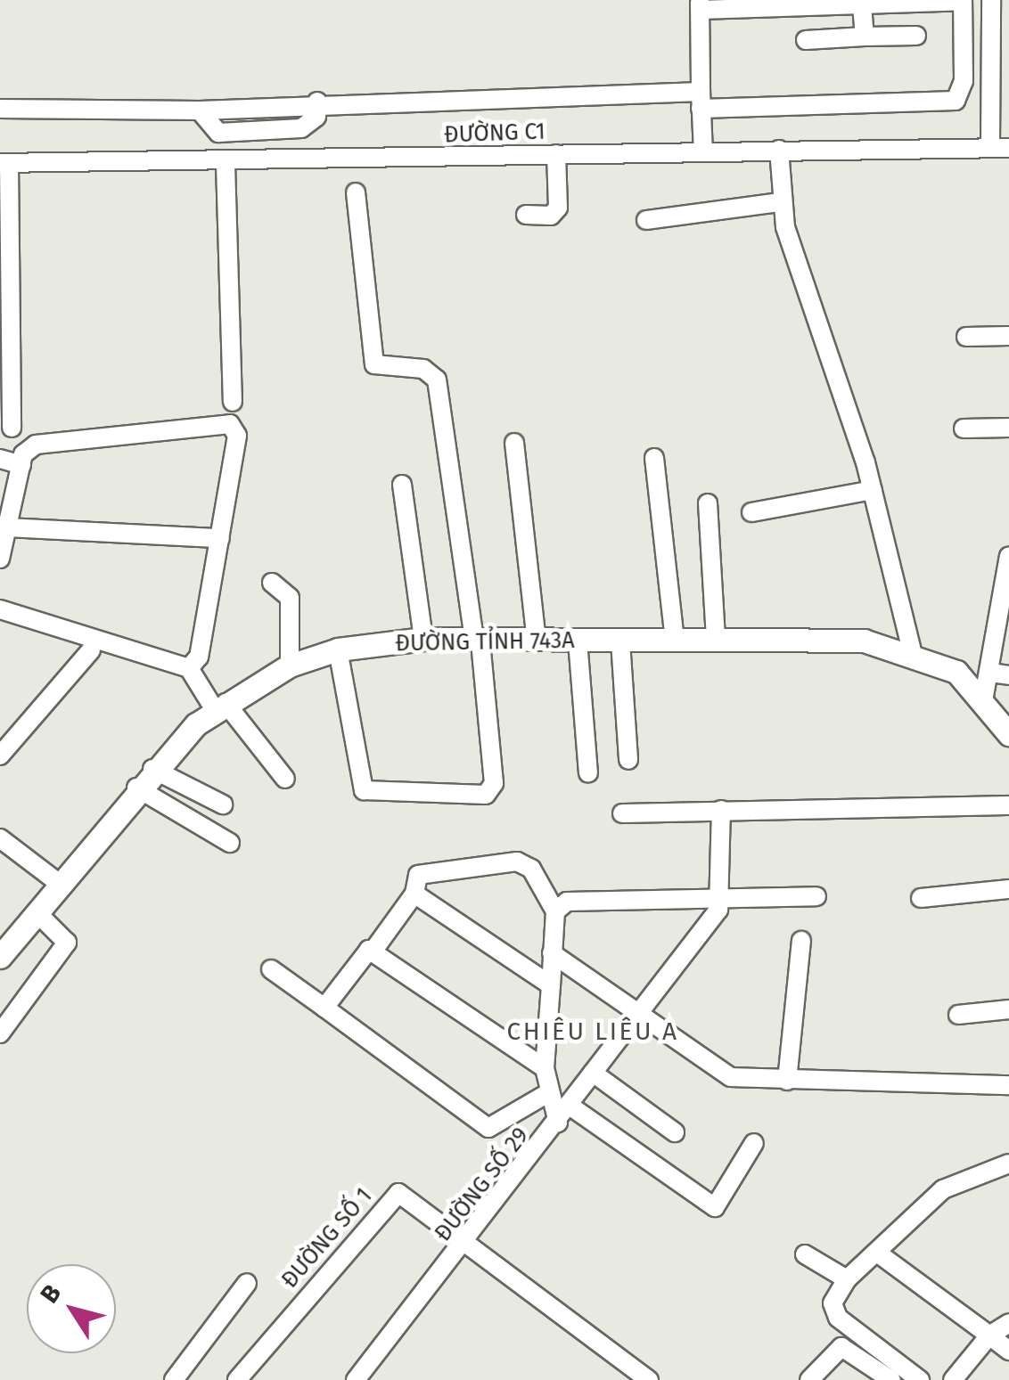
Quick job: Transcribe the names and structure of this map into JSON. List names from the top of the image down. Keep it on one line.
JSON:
{"streets":{"main road":["ĐƯỜNG TỈNH 743A"],"street":["ĐƯỜNG C1","ĐƯỜNG SỐ 29","ĐƯỜNG SỐ 1"]},"crossings":[["ĐƯỜNG SỐ 29","ĐƯỜNG SỐ 1"]],"districts":["CHIÊU LIÊU A"],"north":"top left"}
